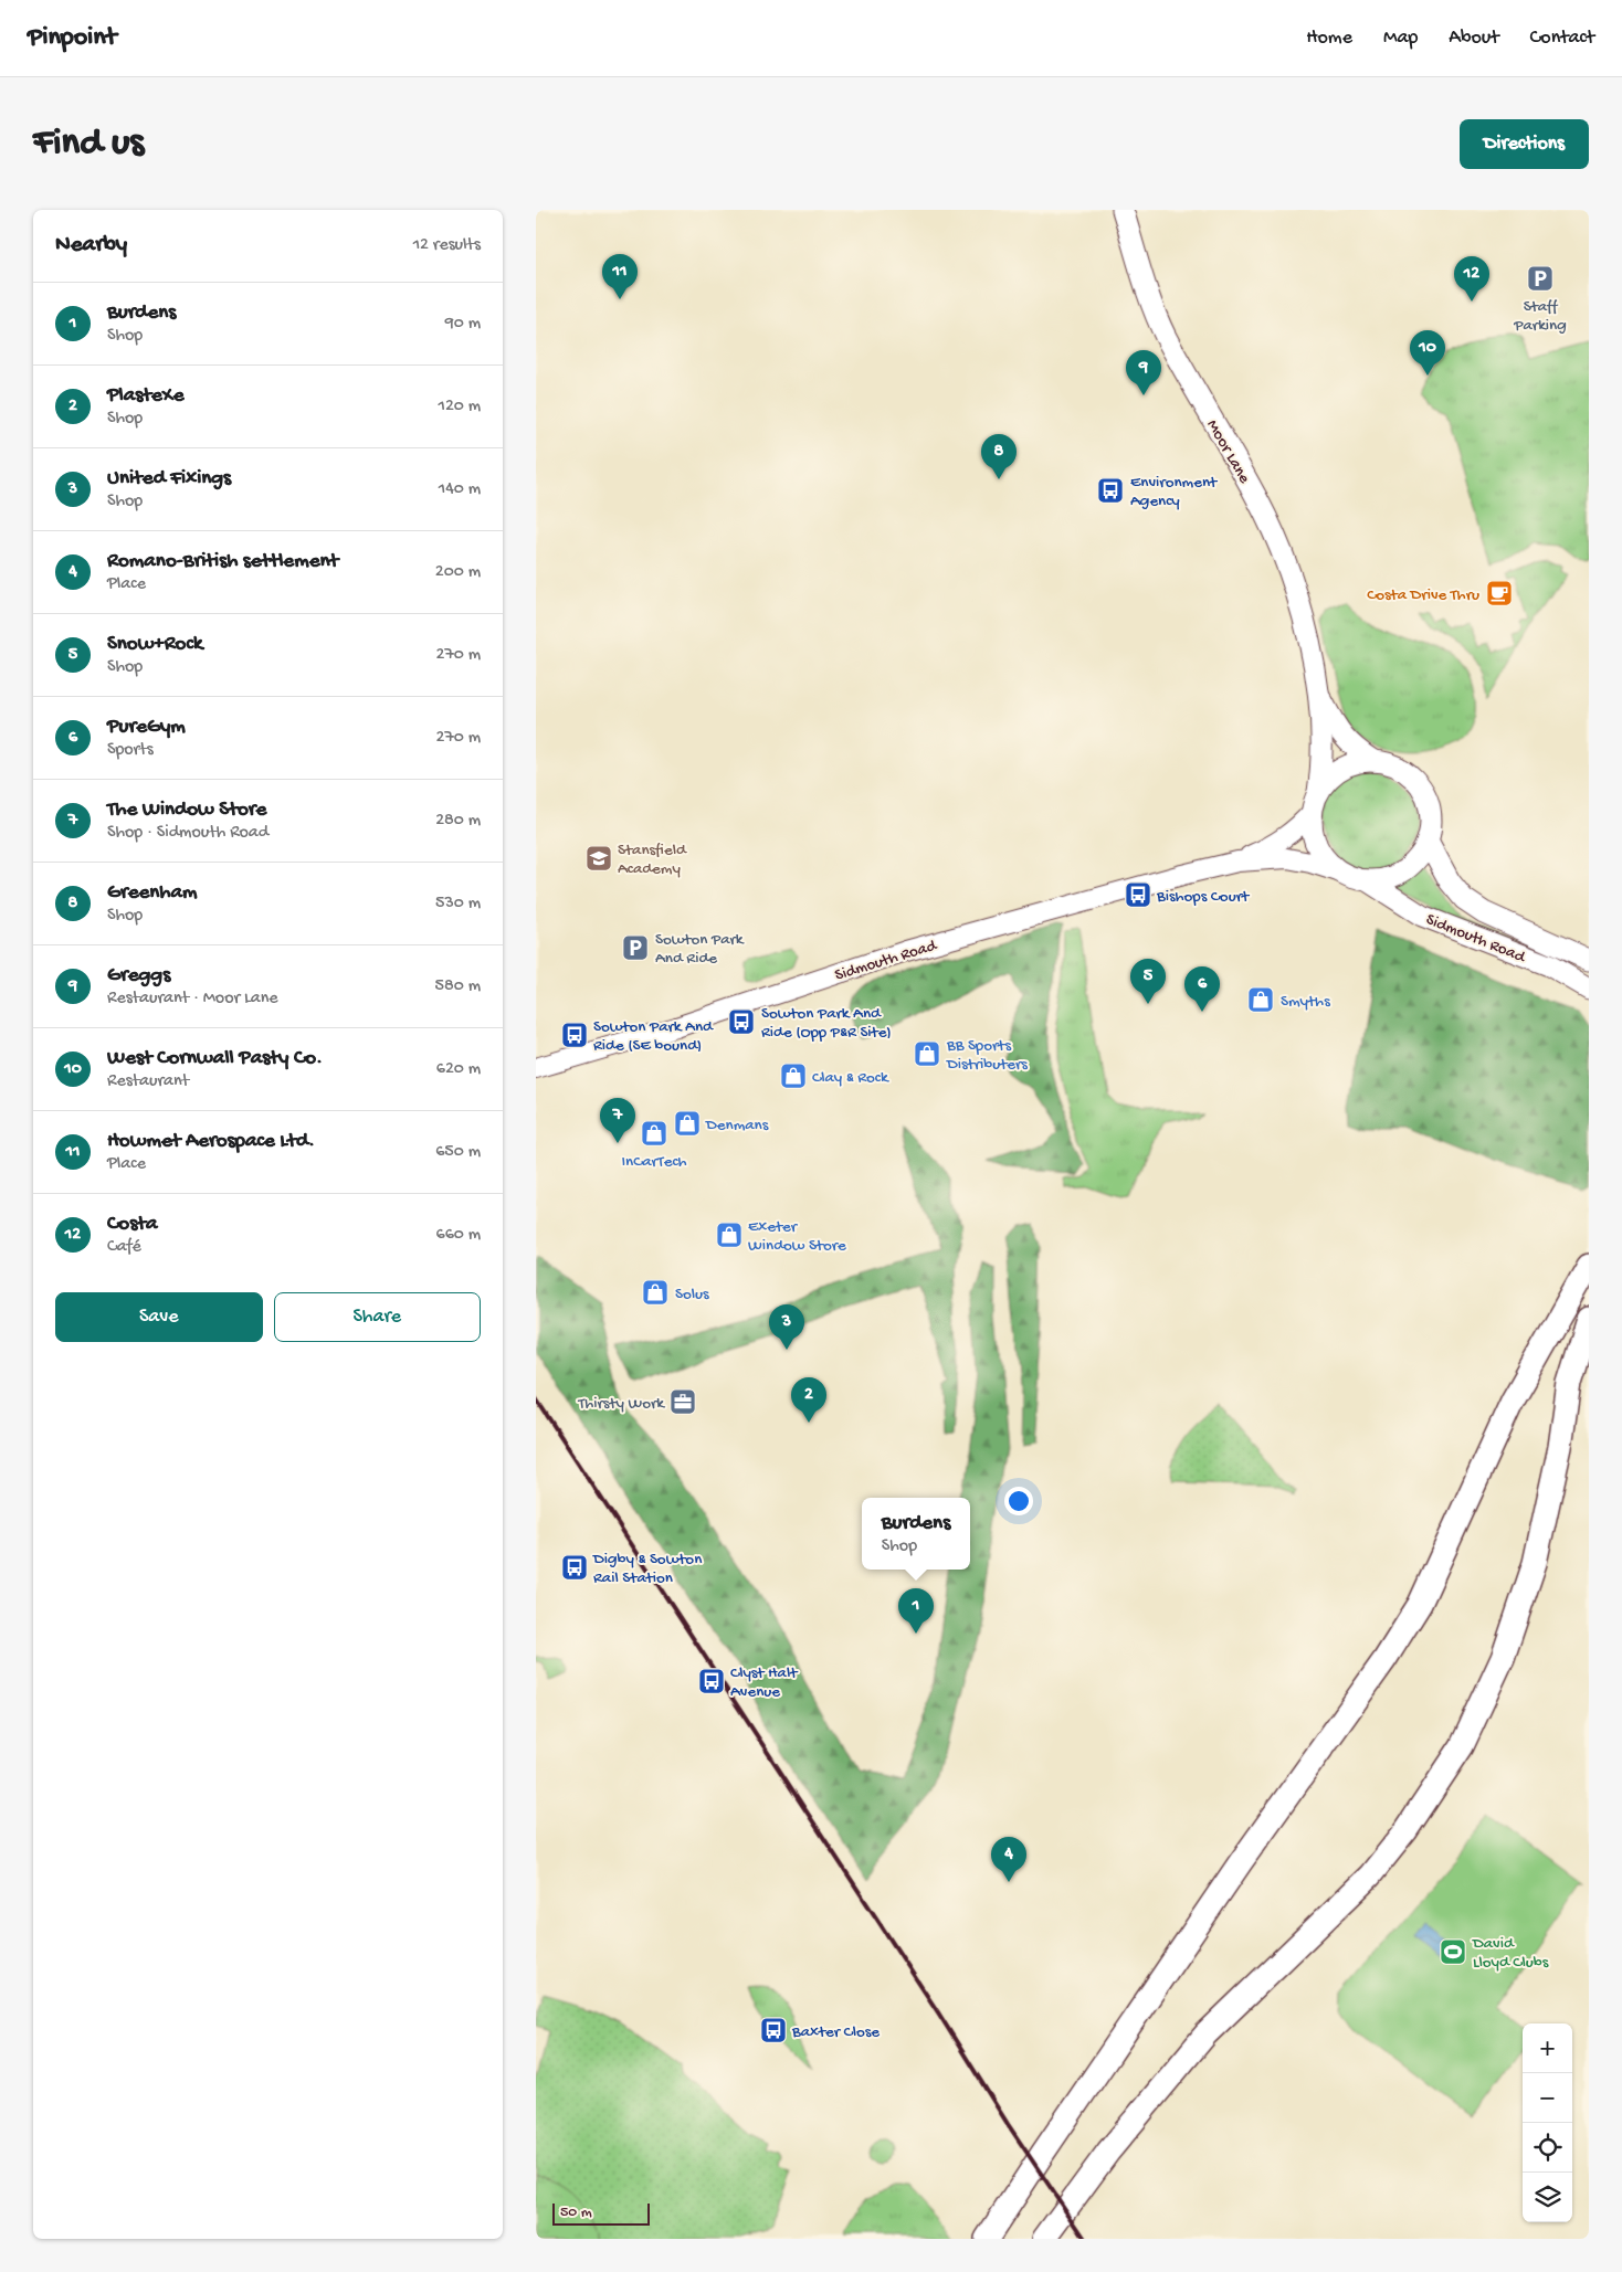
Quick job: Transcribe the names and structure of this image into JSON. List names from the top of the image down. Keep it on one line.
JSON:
{"streets":{"main road":["Moor Lane","Sidmouth Road"]},"crossings":[["Moor Lane","Sidmouth Road"]],"places":{"parking":["Staff Parking","Sowton Park And Ride"],"bus stop":["Environment Agency","Bishops Court","Sowton Park And Ride (Opp P&R Site)","Sowton Park And Ride (SE bound)","Digby & Sowton Rail Station","Clyst Halt Avenue","Baxter Close"],"cafe":["Costa Drive Thru"],"school or university":["Stansfield Academy"],"shop":["Smyths","BB Sports Distributers","Clay & Rock","Denmans","InCarTech","Exeter Window Store","Solus"],"office":["Thirsty Work"],"sports":["David Lloyd Clubs"]},"scale_bar":"50 m","page":{"header":"Pinpoint","nav":["Home","Map","About","Contact"],"buttons":["Directions",["Save","Share"]],"title":"Find us","heading":["Nearby","12 results"],"pins":["11","12","10","9","8","5","6","7","3","2","1","4"],"list":[{"mark":"1","name":"Burdens","note":"Shop","value":"90 m"},{"mark":"2","name":"PlasteXe","note":"Shop","value":"120 m"},{"mark":"3","name":"United Fixings","note":"Shop","value":"140 m"},{"mark":"4","name":"Romano-British settlement","note":"Place","value":"200 m"},{"mark":"5","name":"Snow+Rock","note":"Shop","value":"270 m"},{"mark":"6","name":"PureGym","note":"Sports","value":"270 m"},{"mark":"7","name":"The Window Store","note":"Shop · Sidmouth Road","value":"280 m"},{"mark":"8","name":"Greenham","note":"Shop","value":"530 m"},{"mark":"9","name":"Greggs","note":"Restaurant · Moor Lane","value":"580 m"},{"mark":"10","name":"West Cornwall Pasty Co.","note":"Restaurant","value":"620 m"},{"mark":"11","name":"Howmet Aerospace Ltd.","note":"Place","value":"650 m"},{"mark":"12","name":"Costa","note":"Café","value":"660 m"}],"popup":["Burdens","Shop"],"map_buttons":["+","−"],"scale":"50 m"}}
